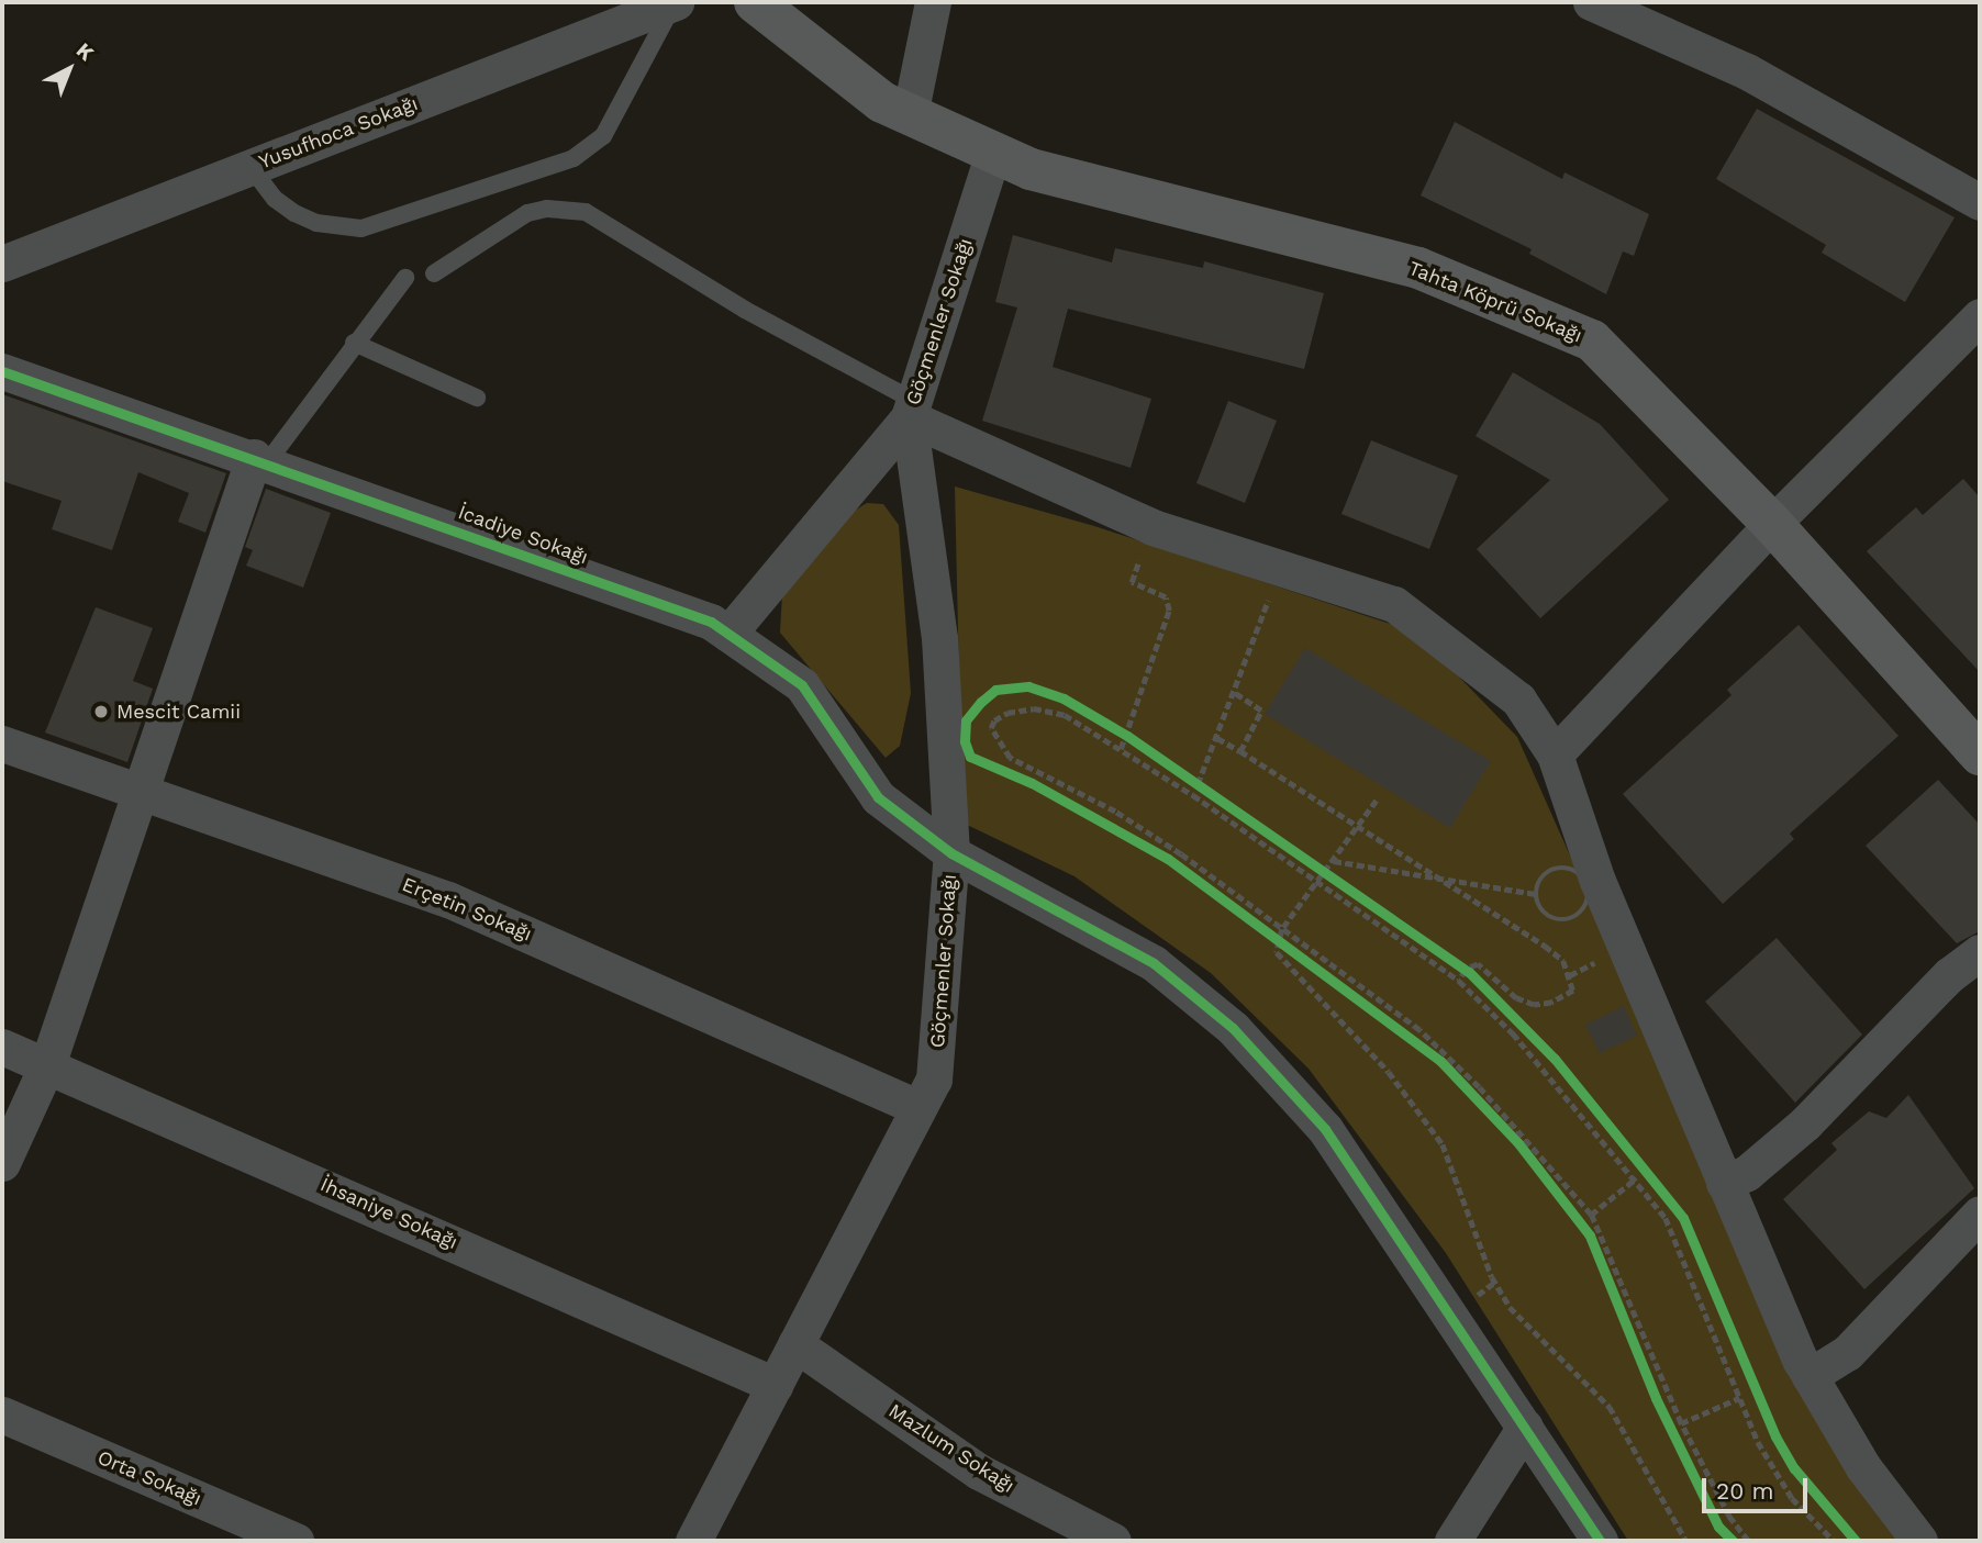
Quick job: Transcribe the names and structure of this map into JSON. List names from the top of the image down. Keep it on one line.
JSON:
{"streets":{"street":["Yusufhoca Sokağı","Tahta Köprü Sokağı","Göçmenler Sokağı","İcadiye Sokağı","Erçetin Sokağı","İhsaniye Sokağı","Mazlum Sokağı","Orta Sokağı"]},"crossings":[["Tahta Köprü Sokağı","Göçmenler Sokağı"],["Göçmenler Sokağı","İcadiye Sokağı"],["Göçmenler Sokağı","Erçetin Sokağı"],["Göçmenler Sokağı","İhsaniye Sokağı"],["Göçmenler Sokağı","Mazlum Sokağı"]],"places":["Mescit Camii"],"scale_bar":"20 m","north":"top right"}
